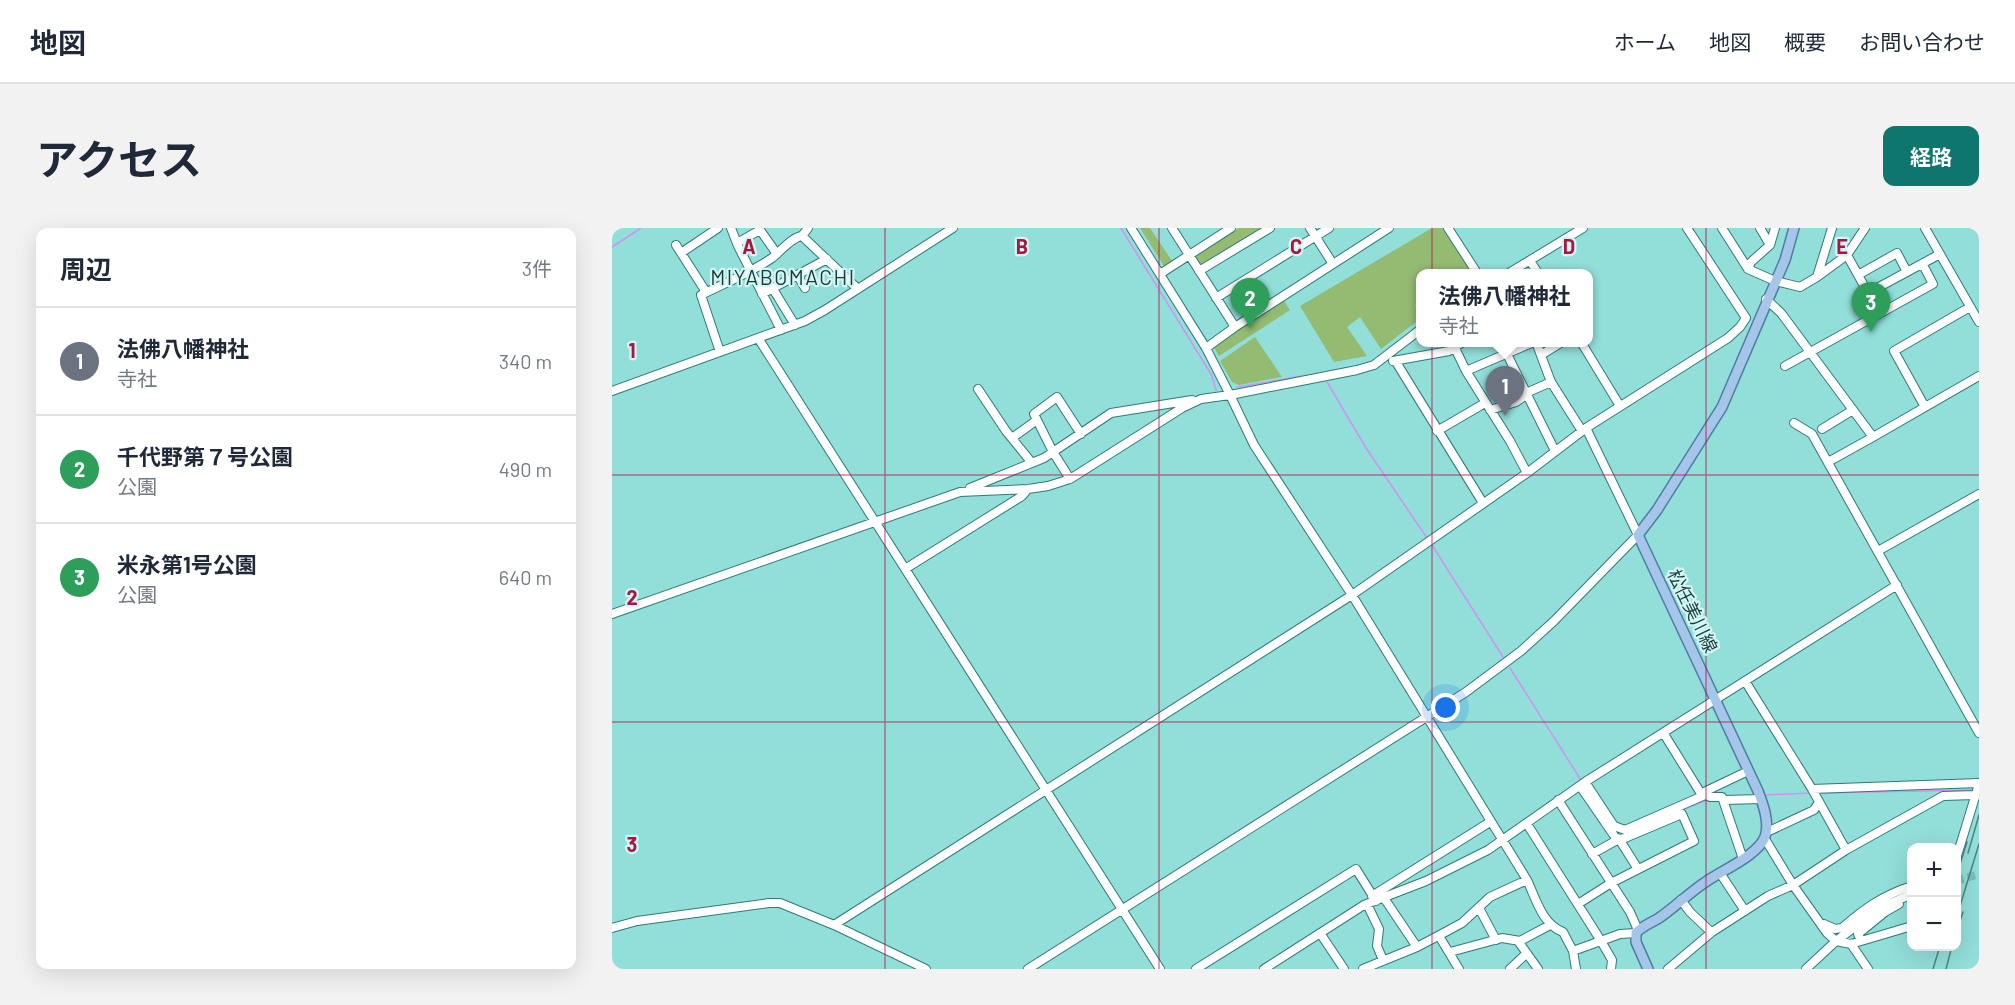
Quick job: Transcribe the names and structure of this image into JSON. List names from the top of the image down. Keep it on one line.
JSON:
{"streets":{"main road":["松任美川線"]},"districts":["MIYABOMACHI"],"page":{"header":"地図","nav":["ホーム","地図","概要","お問い合わせ"],"title":"アクセス","buttons":"経路","heading":["周辺","3件"],"popup":["法佛八幡神社","寺社"],"pins":["2","3","1"],"list":[{"mark":"1","name":"法佛八幡神社","note":"寺社","value":"340 m"},{"mark":"2","name":"千代野第７号公園","note":"公園","value":"490 m"},{"mark":"3","name":"米永第1号公園","note":"公園","value":"640 m"}],"map_buttons":["+","−"]},"grid":{"columns":["A","B","C","D","E"],"rows":["1","2","3"]}}
